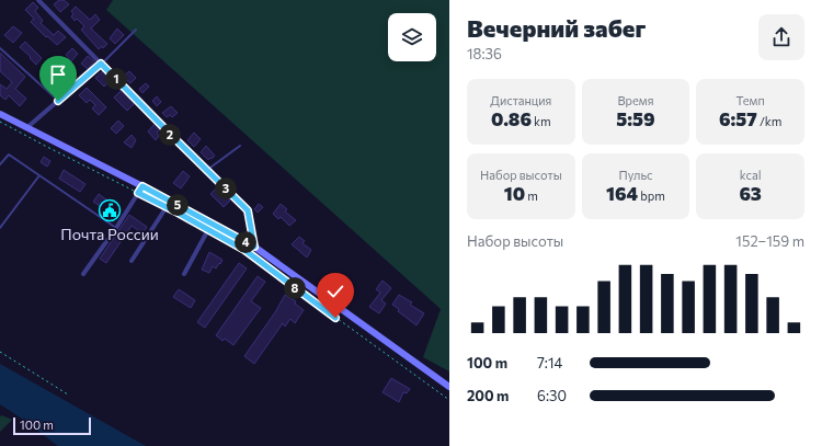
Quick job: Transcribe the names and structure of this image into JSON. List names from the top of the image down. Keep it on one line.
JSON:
{"places":{"public building":["Почта России"]},"scale_bar":"100 m","page":{"heading":["Вечерний забег","18:36"],"pins":["1","2","3","5","4","8"],"stats":[["Дистанция","0.86 km"],["Время","5:59"],["Темп","6:57 /km"],["Набор высоты","10 m"],["Пульс","164 bpm"],["kcal","63"]],"chart":["Набор высоты","152–159 m"],"list":[{"name":"100 m","note":"7:14"},{"name":"200 m","note":"6:30"}],"scale":"100 m"}}
